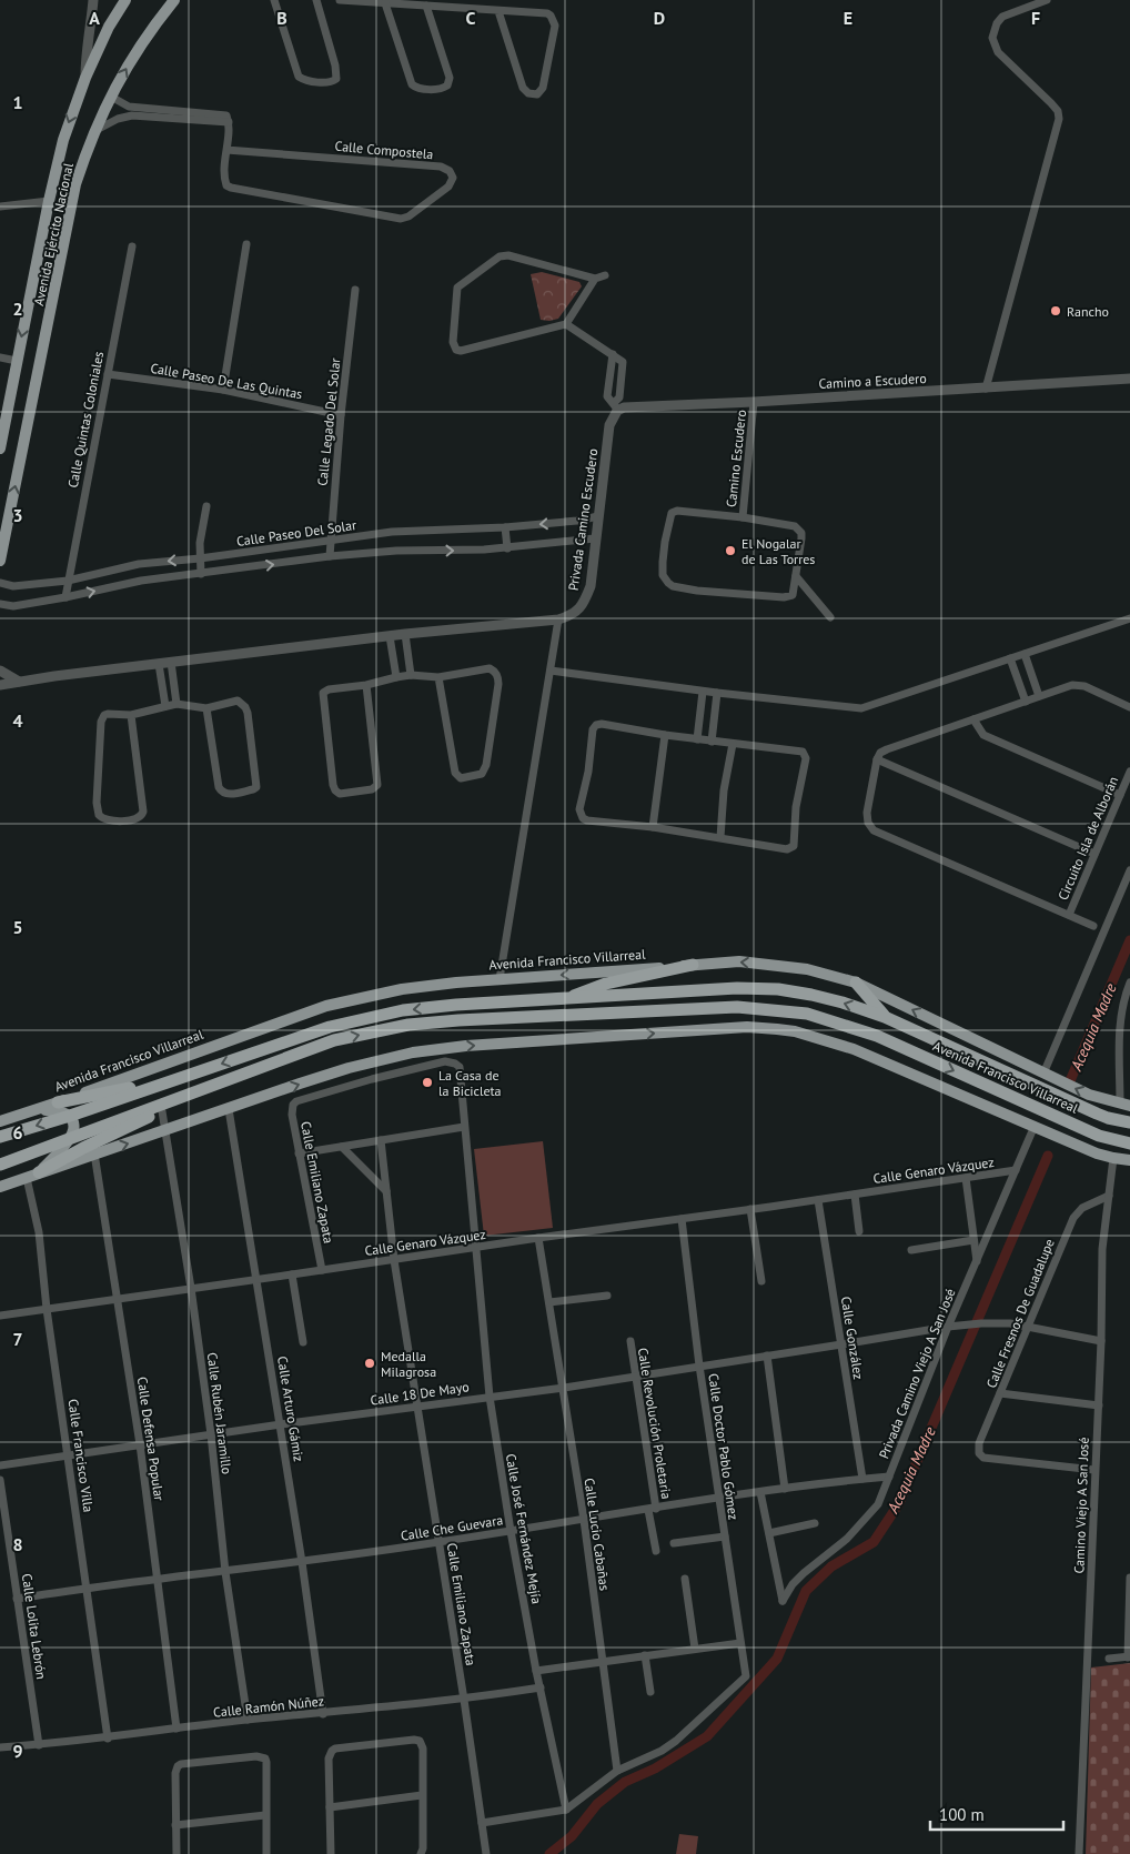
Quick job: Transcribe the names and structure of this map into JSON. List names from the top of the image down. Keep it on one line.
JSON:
{"streets":{"highway":["Avenida Francisco Villarreal"],"main road":["Avenida Ejército Nacional"],"street":["Calle Compostela","Calle Paseo De Las Quintas","Camino a Escudero","Calle Quintas Coloniales","Calle Legado Del Solar","Camino Escudero","Privada Camino Escudero","Calle Paseo Del Solar","Circuito Isla de Alborán","Calle Genaro Vázquez","Calle Emiliano Zapata","Calle Fresnos De Guadalupe","Calle González","Privada Camino Viejo A San José","Calle 18 De Mayo","Calle Arturo Gámiz","Calle Rubén Jaramillo","Calle Revolución Proletaria","Calle Defensa Popular","Calle Doctor Pablo Gómez","Calle Francisco Villa","Camino Viejo A San José","Calle Che Guevara","Calle José Fernández Mejía","Calle Lucio Cabañas","Calle Lolita Lebrón","Calle Ramón Núñez"]},"crossings":[["Calle Paseo De Las Quintas","Calle Quintas Coloniales"],["Calle Paseo De Las Quintas","Calle Legado Del Solar"],["Camino a Escudero","Camino Escudero"],["Camino a Escudero","Privada Camino Escudero"],["Calle Quintas Coloniales","Calle Paseo Del Solar"],["Calle Legado Del Solar","Calle Paseo Del Solar"],["Privada Camino Escudero","Calle Paseo Del Solar"],["Calle Genaro Vázquez","Calle Emiliano Zapata"],["Calle Genaro Vázquez","Calle González"],["Calle Genaro Vázquez","Privada Camino Viejo A San José"],["Calle Genaro Vázquez","Calle Arturo Gámiz"],["Calle Genaro Vázquez","Calle Rubén Jaramillo"],["Calle Genaro Vázquez","Calle Defensa Popular"],["Calle Genaro Vázquez","Calle Doctor Pablo Gómez"],["Calle Genaro Vázquez","Calle Francisco Villa"],["Calle Genaro Vázquez","Calle José Fernández Mejía"],["Calle Genaro Vázquez","Calle Lucio Cabañas"],["Calle Emiliano Zapata","Calle 18 De Mayo"],["Calle Emiliano Zapata","Calle Che Guevara"],["Calle Emiliano Zapata","Calle Ramón Núñez"],["Calle Fresnos De Guadalupe","Calle 18 De Mayo"],["Calle Fresnos De Guadalupe","Camino Viejo A San José"],["Calle González","Calle 18 De Mayo"],["Calle González","Calle Che Guevara"],["Privada Camino Viejo A San José","Calle 18 De Mayo"],["Privada Camino Viejo A San José","Calle Che Guevara"],["Calle 18 De Mayo","Calle Arturo Gámiz"],["Calle 18 De Mayo","Calle Rubén Jaramillo"],["Calle 18 De Mayo","Calle Revolución Proletaria"],["Calle 18 De Mayo","Calle Defensa Popular"],["Calle 18 De Mayo","Calle Doctor Pablo Gómez"],["Calle 18 De Mayo","Calle Francisco Villa"],["Calle 18 De Mayo","Camino Viejo A San José"],["Calle 18 De Mayo","Calle José Fernández Mejía"],["Calle 18 De Mayo","Calle Lucio Cabañas"],["Calle Arturo Gámiz","Calle Che Guevara"],["Calle Arturo Gámiz","Calle Ramón Núñez"],["Calle Rubén Jaramillo","Calle Che Guevara"],["Calle Rubén Jaramillo","Calle Ramón Núñez"],["Calle Revolución Proletaria","Calle Che Guevara"],["Calle Defensa Popular","Calle Che Guevara"],["Calle Defensa Popular","Calle Ramón Núñez"],["Calle Doctor Pablo Gómez","Calle Che Guevara"],["Calle Doctor Pablo Gómez","Calle Lucio Cabañas"],["Calle Francisco Villa","Calle Che Guevara"],["Calle Francisco Villa","Calle Ramón Núñez"],["Calle Che Guevara","Calle José Fernández Mejía"],["Calle Che Guevara","Calle Lucio Cabañas"],["Calle Che Guevara","Calle Lolita Lebrón"],["Calle José Fernández Mejía","Calle Ramón Núñez"],["Calle Lolita Lebrón","Calle Ramón Núñez"]],"water":["Acequia Madre"],"places":["Rancho","El Nogalar de Las Torres","La Casa de la Bicicleta","Medalla Milagrosa"],"scale_bar":"100 m","grid":{"columns":["A","B","C","D","E","F"],"rows":["1","2","3","4","5","6","7","8","9"]}}
